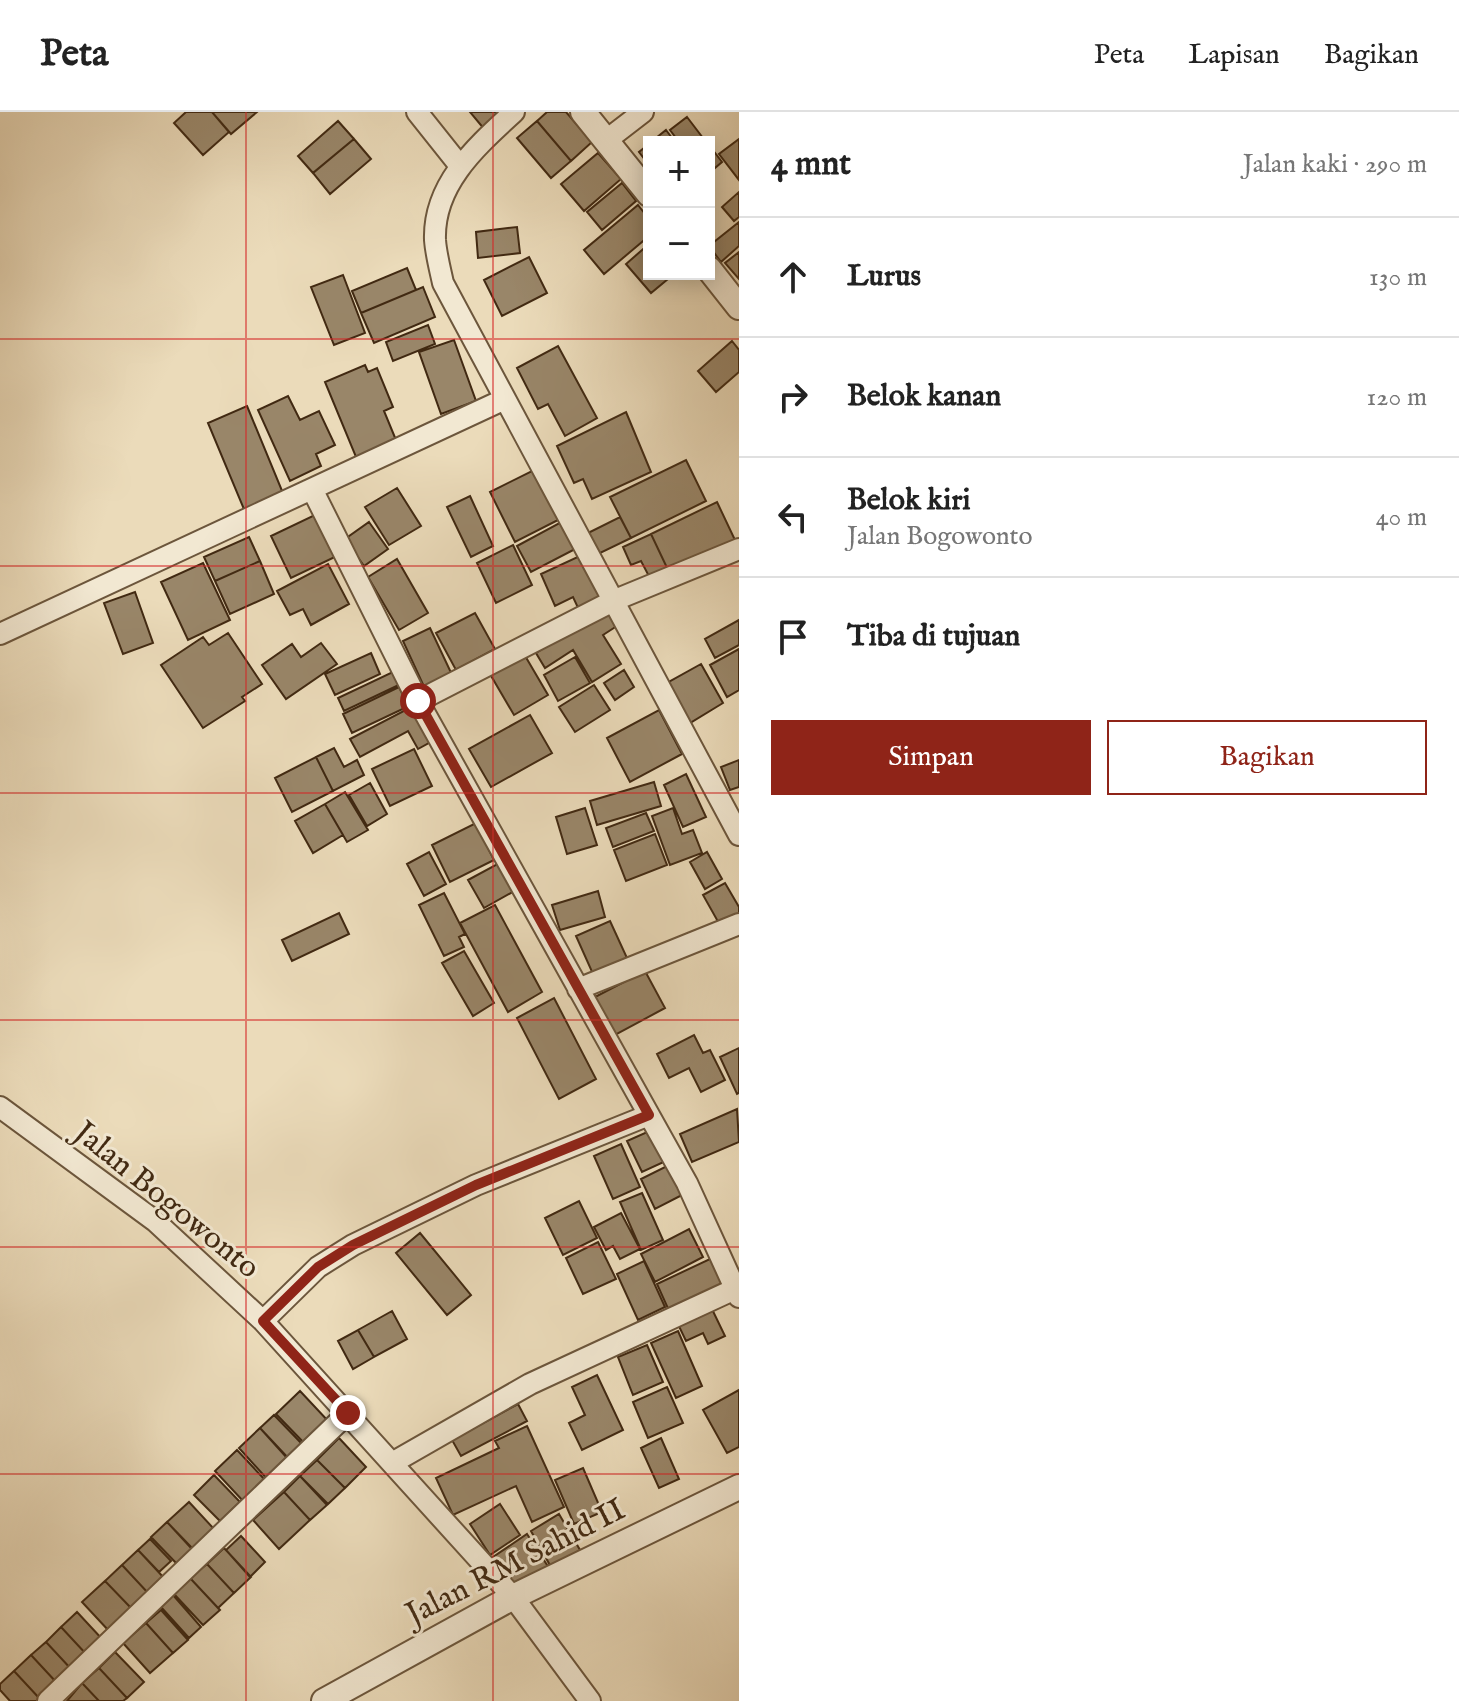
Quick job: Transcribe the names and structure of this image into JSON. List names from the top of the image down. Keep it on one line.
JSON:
{"streets":{"street":["Jalan Bogowonto","Jalan RM Sahid II"]},"crossings":[["Jalan Bogowonto","Jalan RM Sahid II"]],"page":{"header":"Peta","nav":["Peta","Lapisan","Bagikan"],"heading":["4 mnt","Jalan kaki · 290 m"],"map_buttons":["+","−"],"list":[["Lurus","130 m"],["Belok kanan","120 m"],["Belok kiri","Jalan Bogowonto","40 m"],"Tiba di tujuan"],"buttons":["Simpan","Bagikan"]}}
